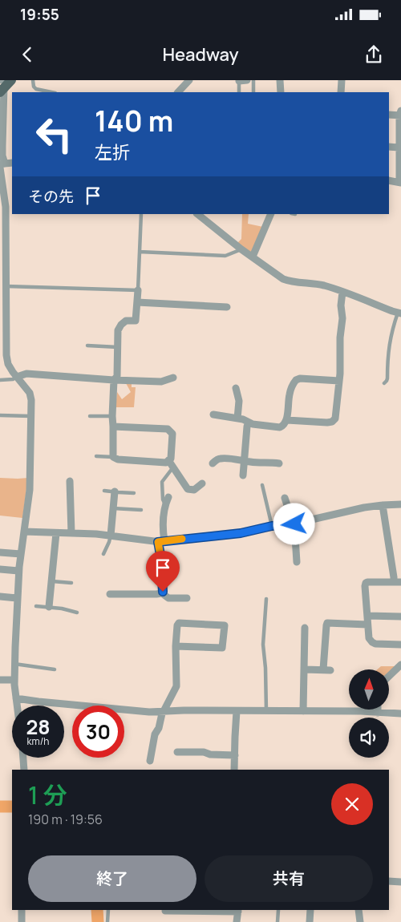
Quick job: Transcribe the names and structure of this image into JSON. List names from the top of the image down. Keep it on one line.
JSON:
{"north":"top","page":{"status":"19:55","header":"Headway","turn":["140 m","左折"],"then":"その先","speed":"28 km/h","limit":"30","heading":["1 分","190 m · 19:56"],"buttons":["終了","共有"]}}
